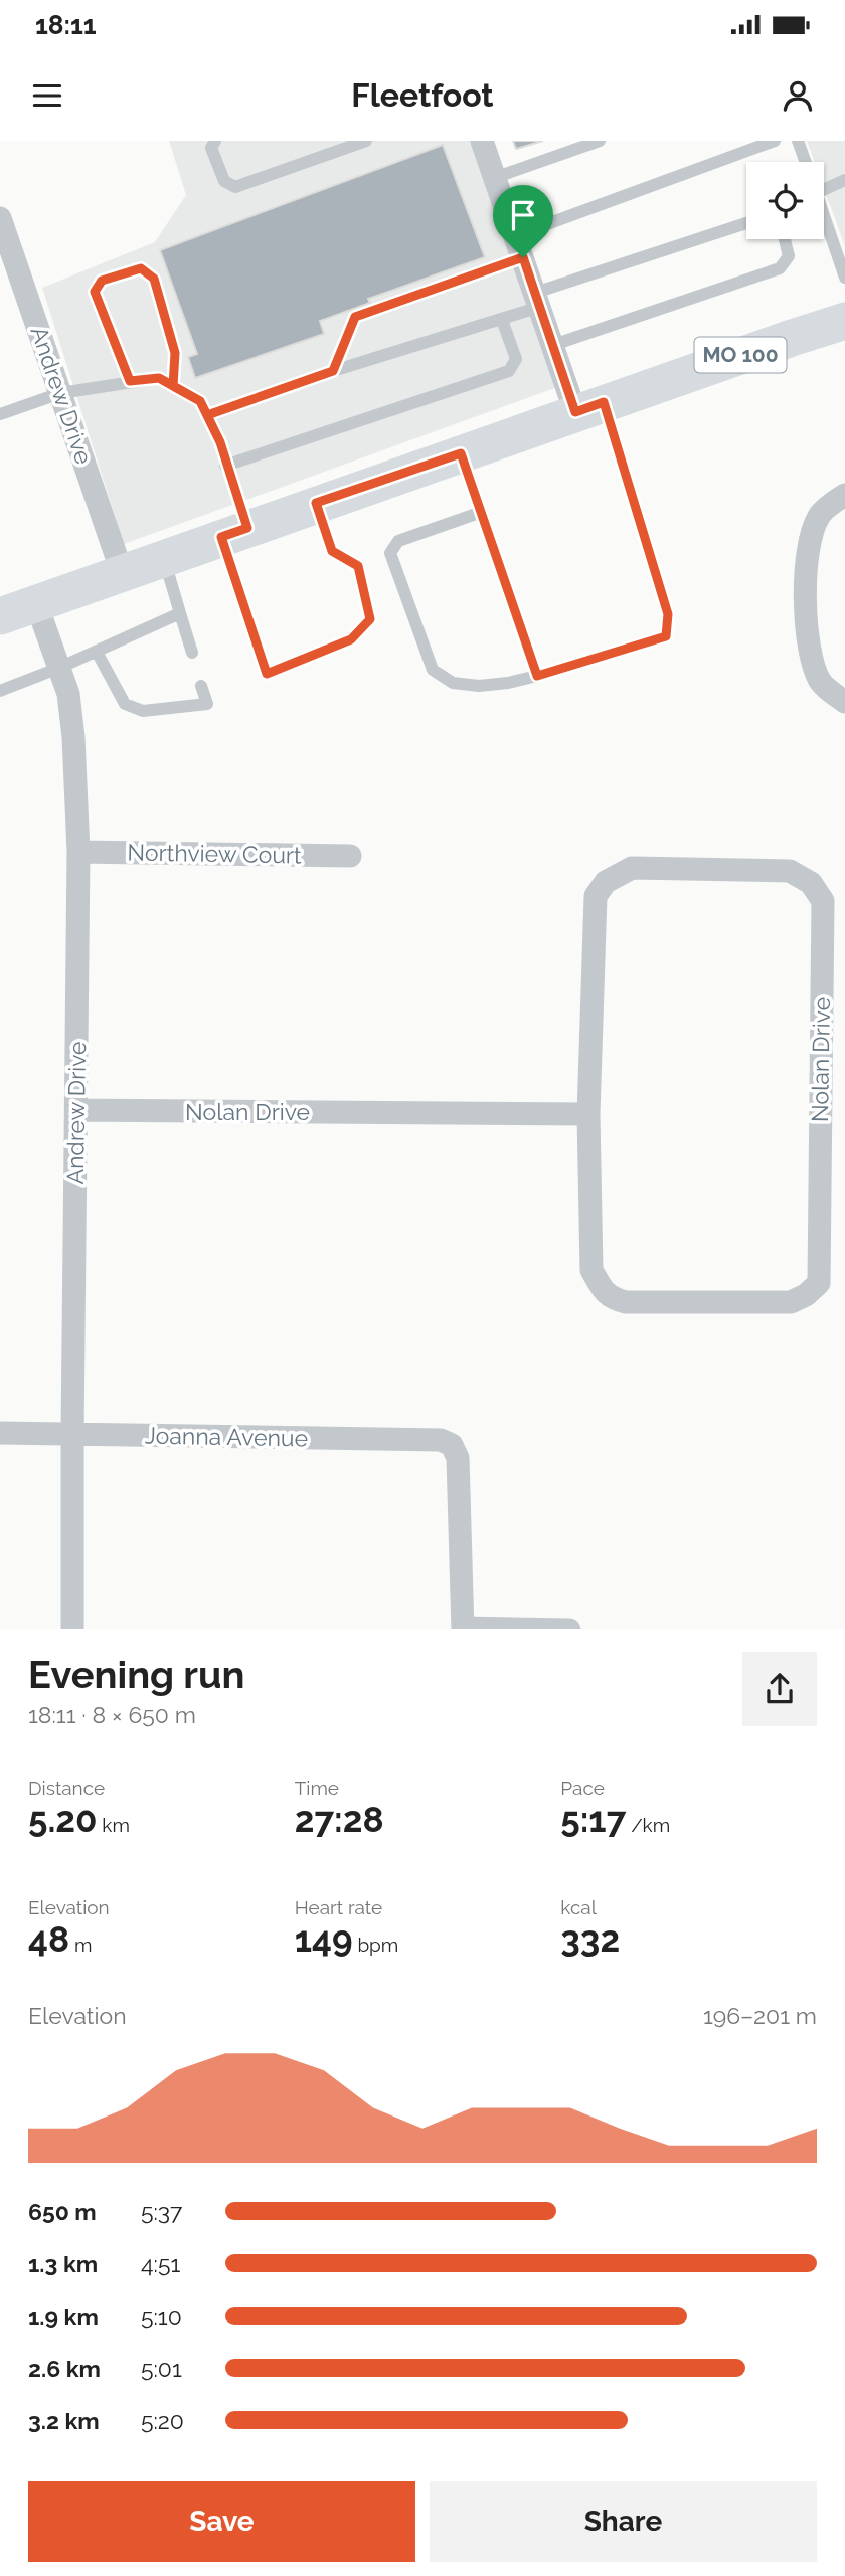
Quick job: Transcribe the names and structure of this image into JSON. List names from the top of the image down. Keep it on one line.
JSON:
{"streets":{"main road":["MO 100"],"street":["Andrew Drive","Northview Court","Nolan Drive","Joanna Avenue"]},"crossings":[["MO 100","Andrew Drive"],["Andrew Drive","Northview Court"],["Andrew Drive","Nolan Drive"],["Andrew Drive","Joanna Avenue"]],"page":{"status":"18:11","header":"Fleetfoot","heading":["Evening run","18:11 · 8 × 650 m"],"stats":[["Distance","5.20 km"],["Time","27:28"],["Pace","5:17 /km"],["Elevation","48 m"],["Heart rate","149 bpm"],["kcal","332"]],"chart":["Elevation","196–201 m"],"list":[{"name":"650 m","note":"5:37"},{"name":"1.3 km","note":"4:51"},{"name":"1.9 km","note":"5:10"},{"name":"2.6 km","note":"5:01"},{"name":"3.2 km","note":"5:20"}],"buttons":["Save","Share"]}}
